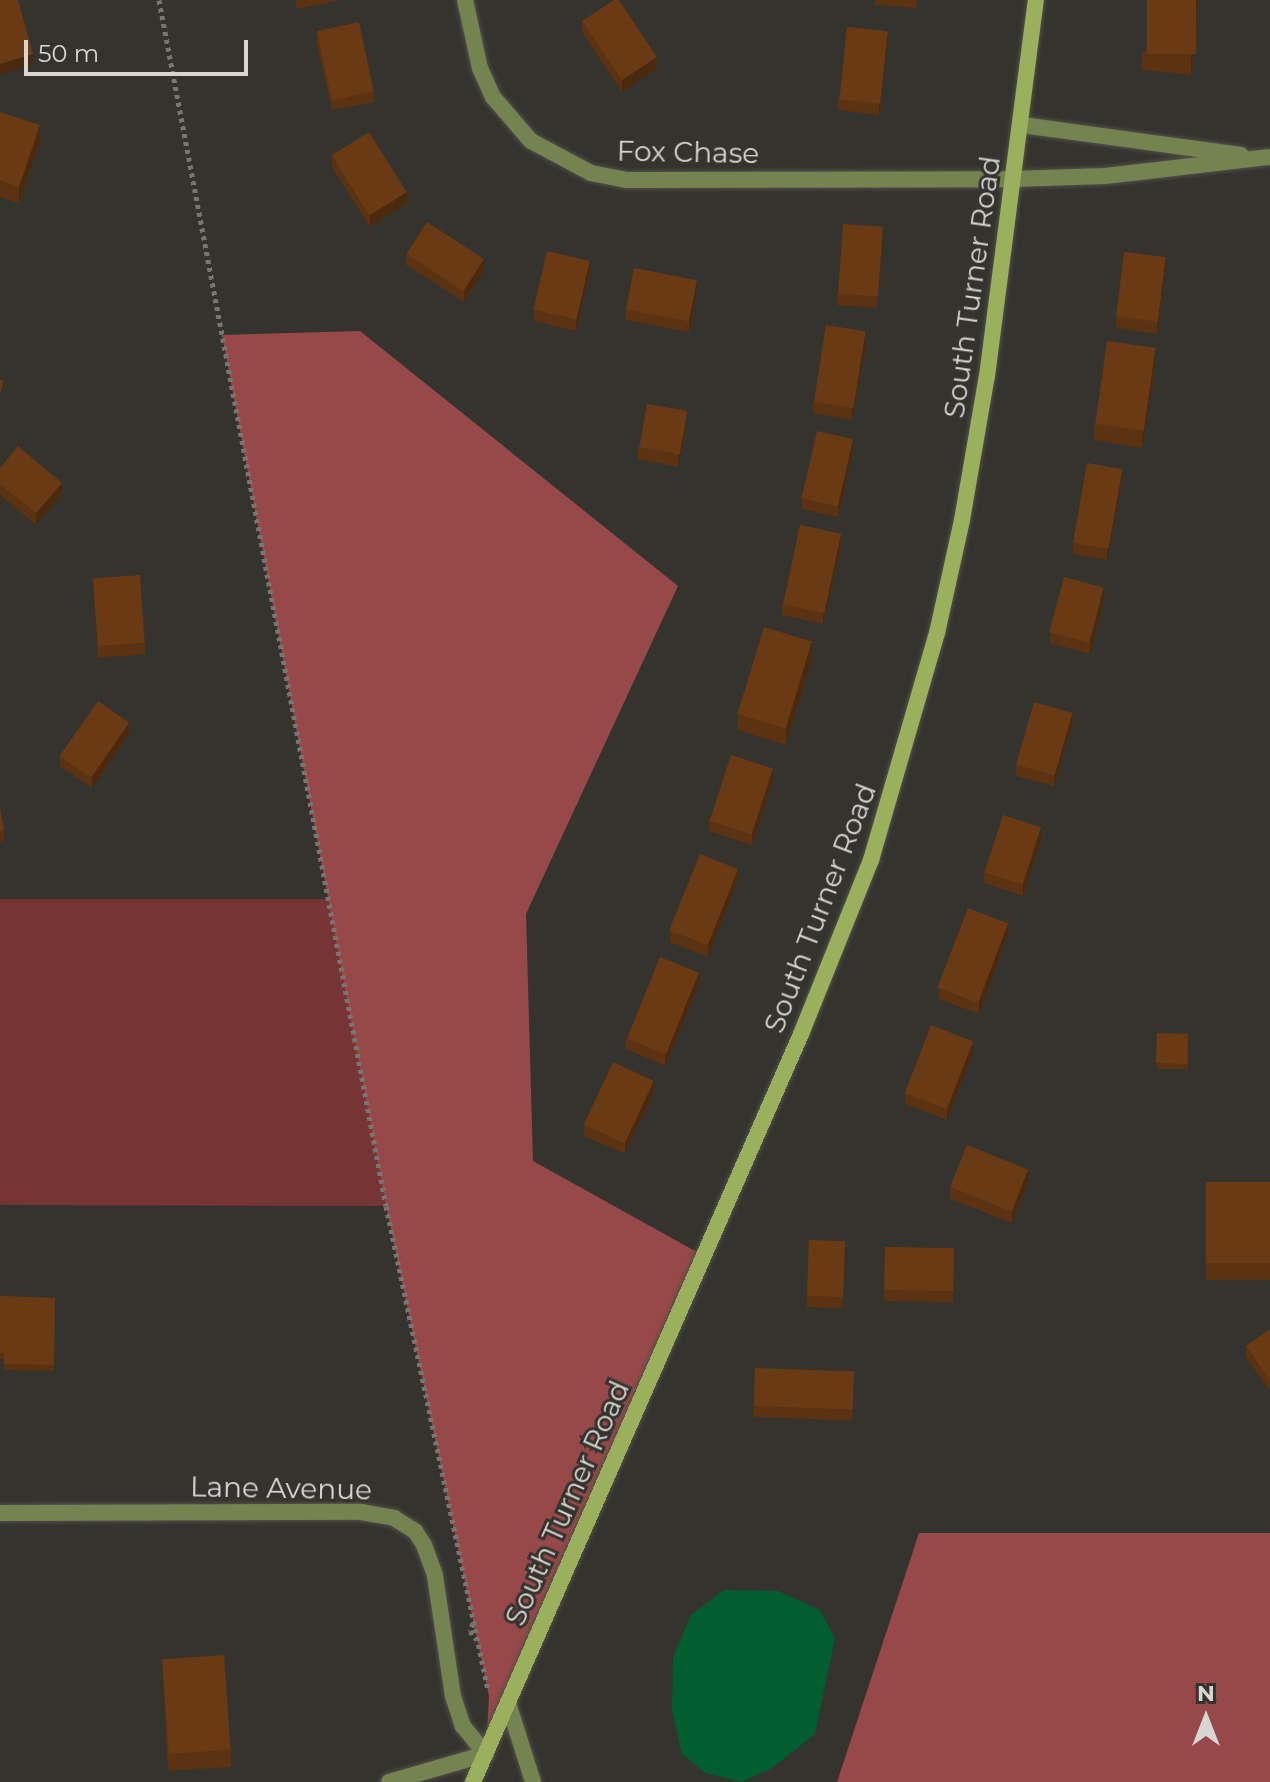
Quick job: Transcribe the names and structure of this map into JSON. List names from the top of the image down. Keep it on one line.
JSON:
{"streets":{"street":["Fox Chase","South Turner Road","Lane Avenue"]},"crossings":[["Fox Chase","South Turner Road"],["South Turner Road","Lane Avenue"]],"scale_bar":"50 m","north":"top"}
